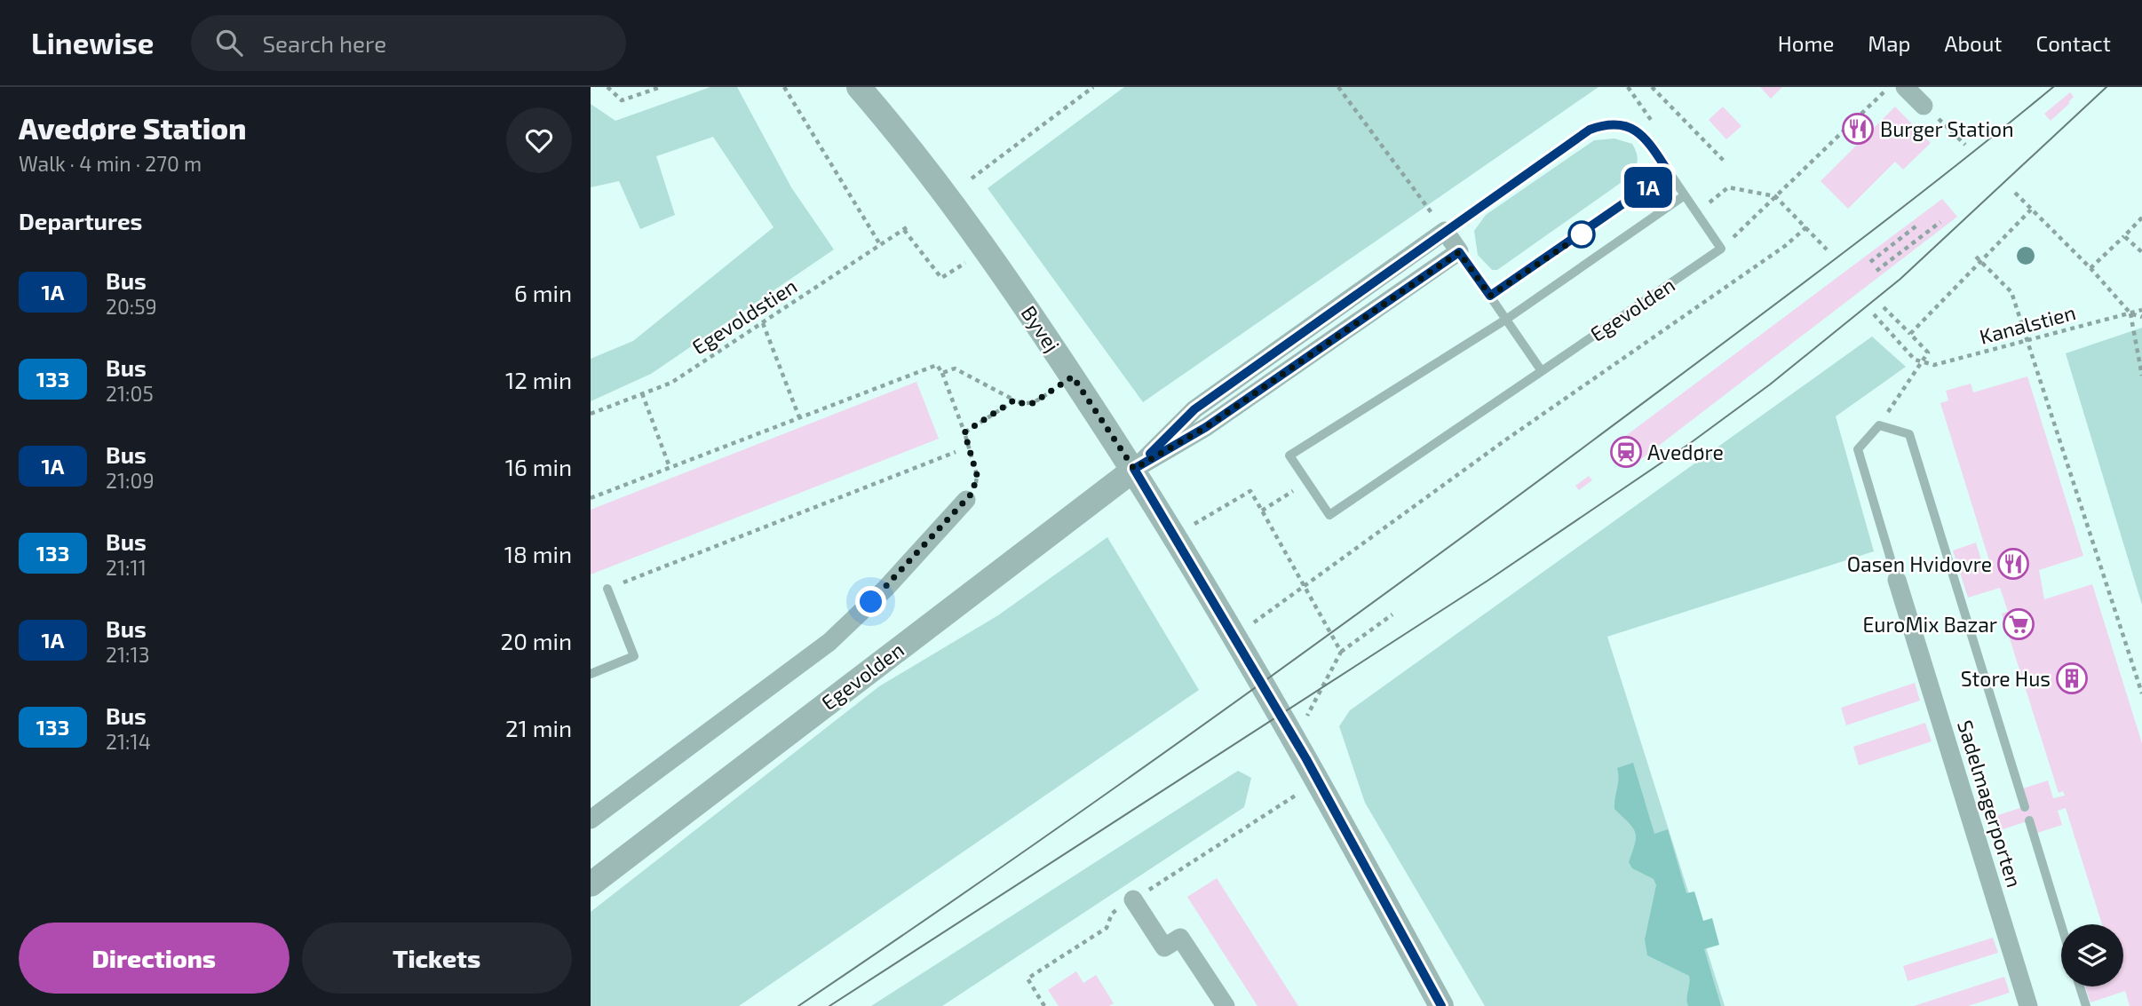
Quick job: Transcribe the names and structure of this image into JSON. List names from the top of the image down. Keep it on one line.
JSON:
{"streets":{"street":["Egevolden","Byvej","Sadelmagerporten"],"path":["Egevoldstien","Kanalstien"]},"crossings":[["Egevolden","Byvej"]],"places":{"restaurant":["Burger Station","Oasen Hvidovre"],"station":["Avedøre"],"supermarket":["EuroMix Bazar"],"building":["Store Hus"]},"lines":["bus line 1A"],"page":{"header":"Linewise","search":"Search here","nav":["Home","Map","About","Contact"],"heading":[["Avedøre Station","Walk · 4 min · 270 m"],"Departures"],"on_map":"1A","list":[{"mark":"1A","name":"Bus","note":"20:59","value":"6 min"},{"mark":"133","name":"Bus","note":"21:05","value":"12 min"},{"mark":"1A","name":"Bus","note":"21:09","value":"16 min"},{"mark":"133","name":"Bus","note":"21:11","value":"18 min"},{"mark":"1A","name":"Bus","note":"21:13","value":"20 min"},{"mark":"133","name":"Bus","note":"21:14","value":"21 min"}],"buttons":["Directions","Tickets"]}}
